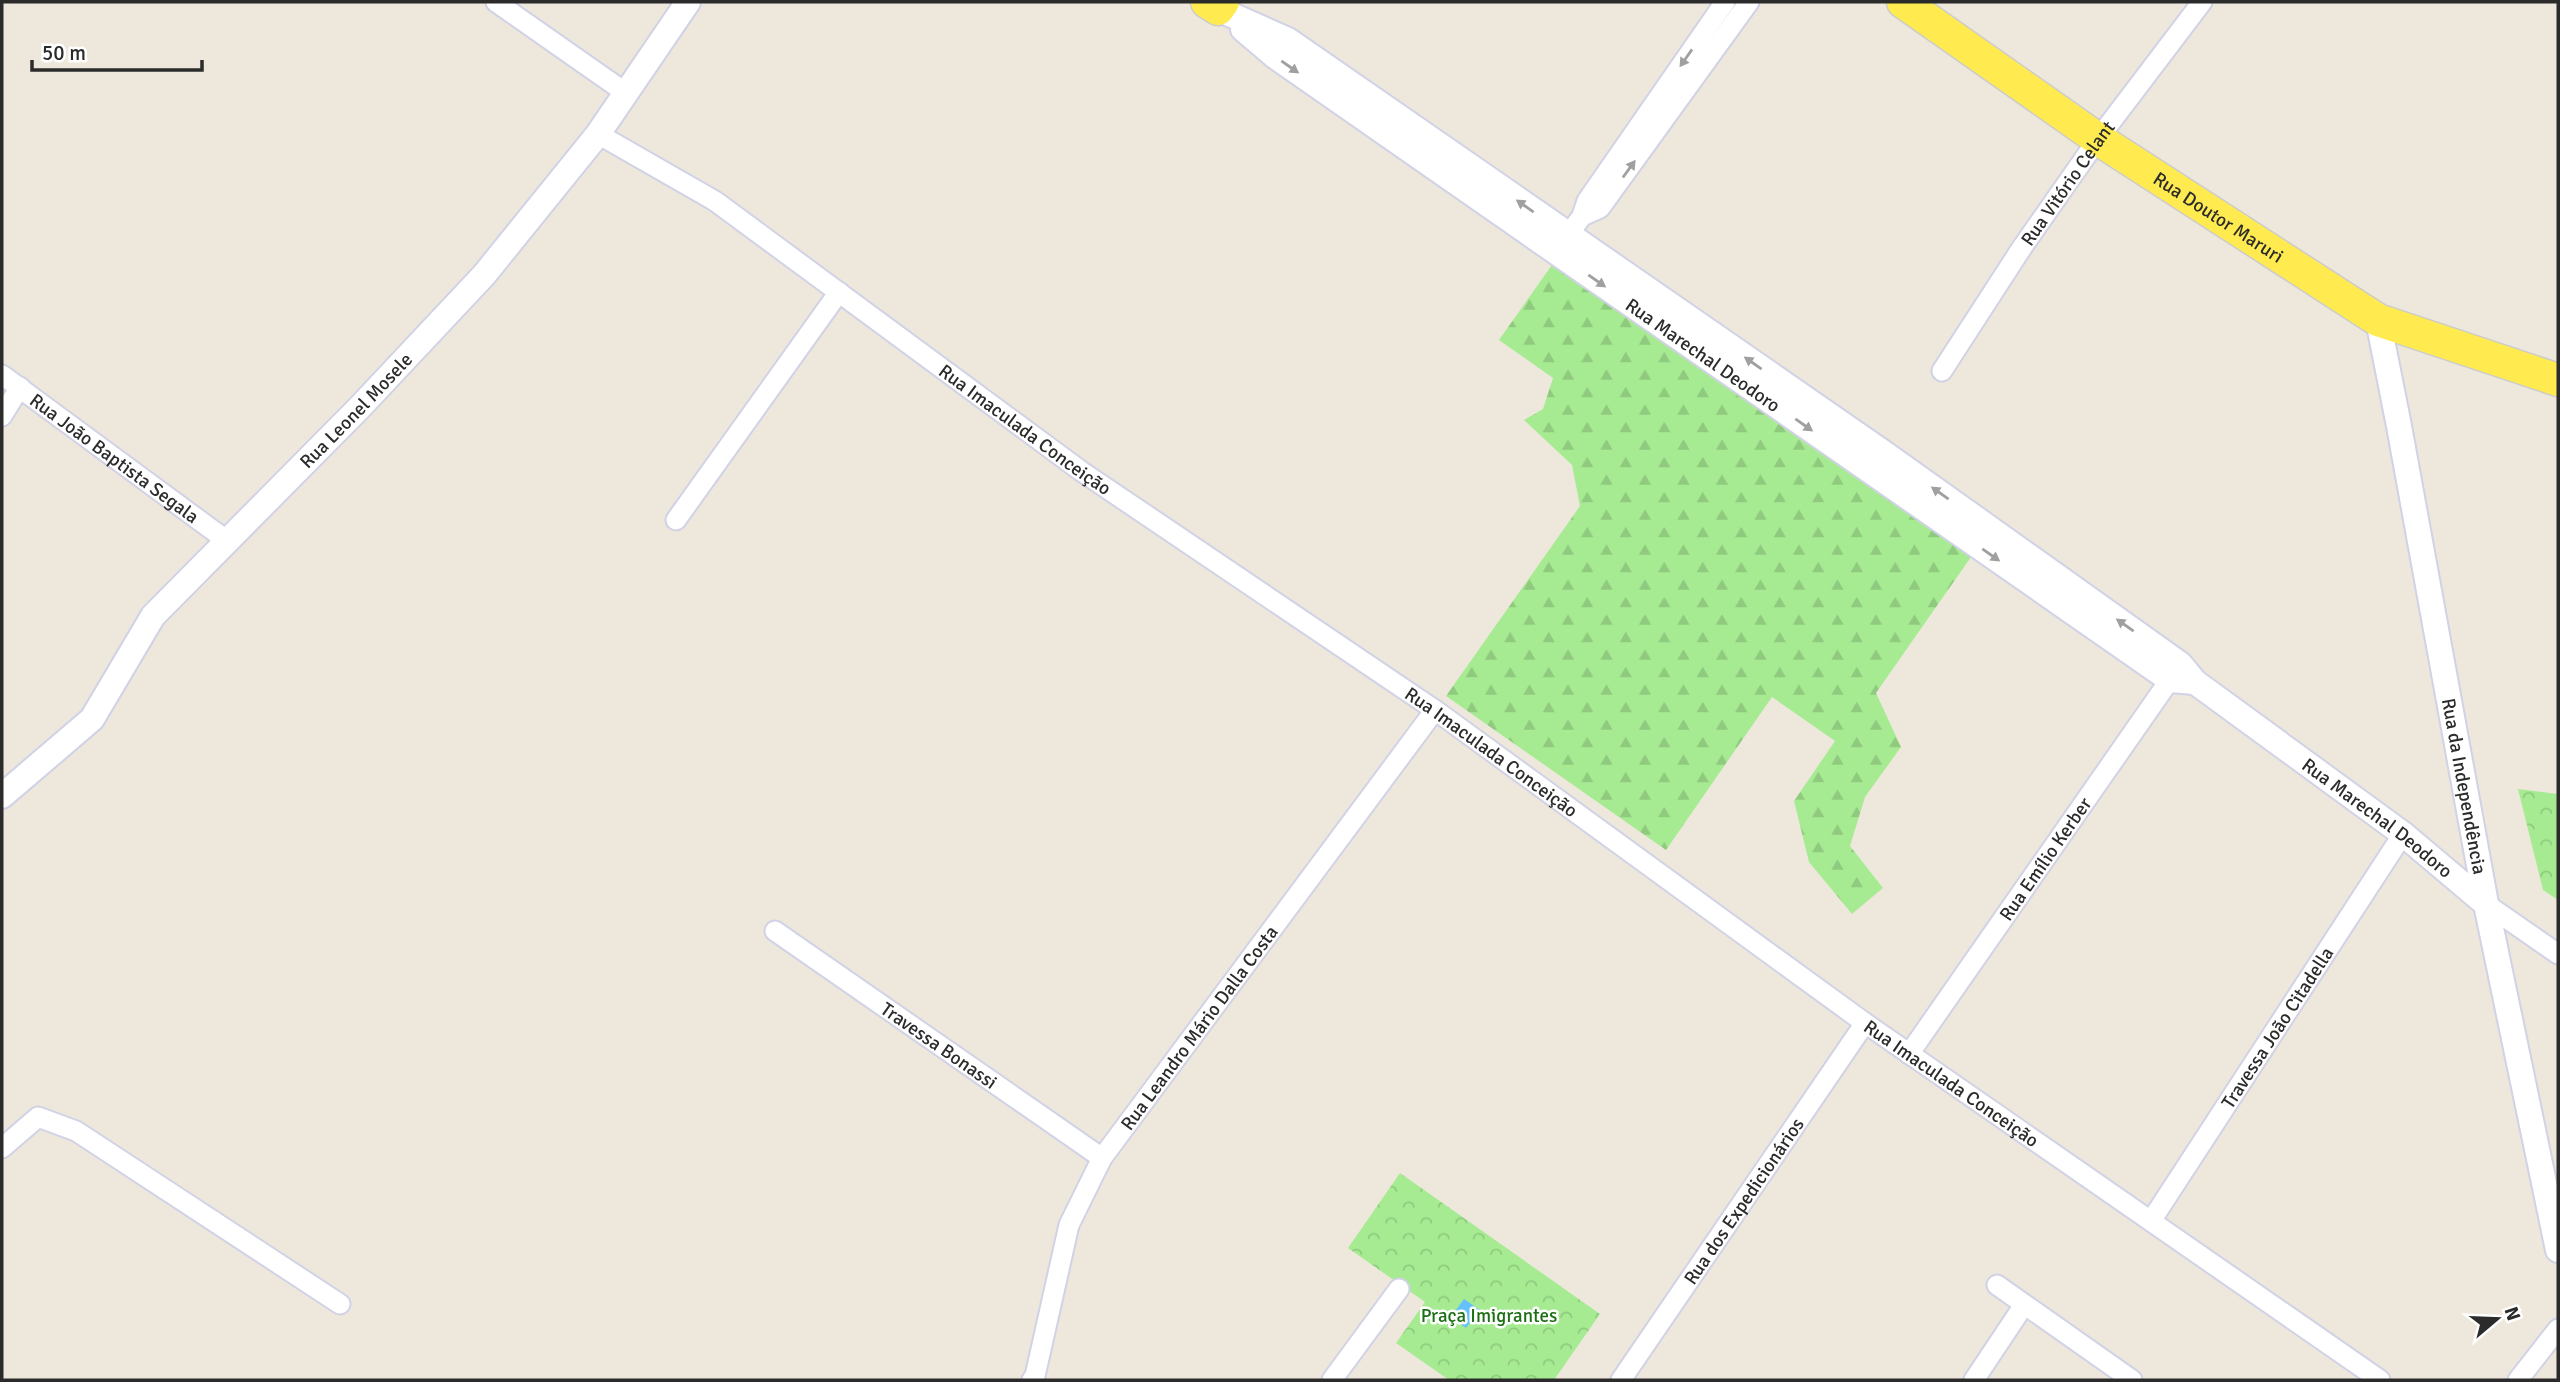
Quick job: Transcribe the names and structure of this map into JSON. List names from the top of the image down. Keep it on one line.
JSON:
{"streets":{"main road":["Rua Doutor Maruri"],"street":["Rua Vitório Celant","Rua Marechal Deodoro","Rua Leonel Mosele","Rua Imaculada Conceição","Rua João Baptista Segala","Rua da Independência","Rua Emílio Kerber","Rua Leandro Mário Dalla Costa","Travessa João Citadella","Travessa Bonassi","Rua dos Expedicionários"]},"crossings":[["Rua Vitório Celant","Rua Doutor Maruri"],["Rua Doutor Maruri","Rua da Independência"],["Rua Marechal Deodoro","Rua da Independência"],["Rua Marechal Deodoro","Rua Emílio Kerber"],["Rua Marechal Deodoro","Travessa João Citadella"],["Rua Leonel Mosele","Rua Imaculada Conceição"],["Rua Leonel Mosele","Rua João Baptista Segala"],["Rua Imaculada Conceição","Rua Emílio Kerber"],["Rua Imaculada Conceição","Rua Leandro Mário Dalla Costa"],["Rua Imaculada Conceição","Travessa João Citadella"],["Rua Imaculada Conceição","Rua dos Expedicionários"],["Rua Leandro Mário Dalla Costa","Travessa Bonassi"]],"parks":["Praça Imigrantes"],"scale_bar":"50 m","north":"right"}
